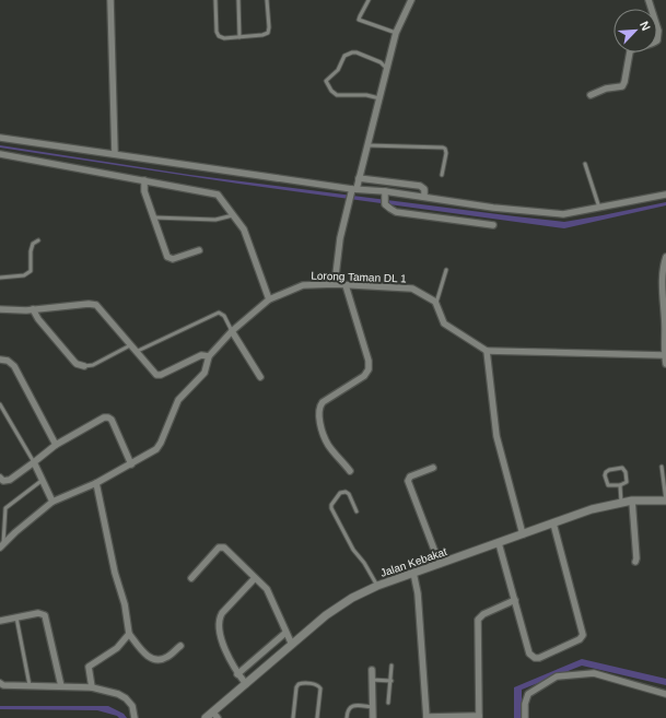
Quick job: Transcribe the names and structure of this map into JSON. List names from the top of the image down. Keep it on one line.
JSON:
{"streets":{"street":["Lorong Taman DL 1","Jalan Kebakat"]},"north":"top right"}
